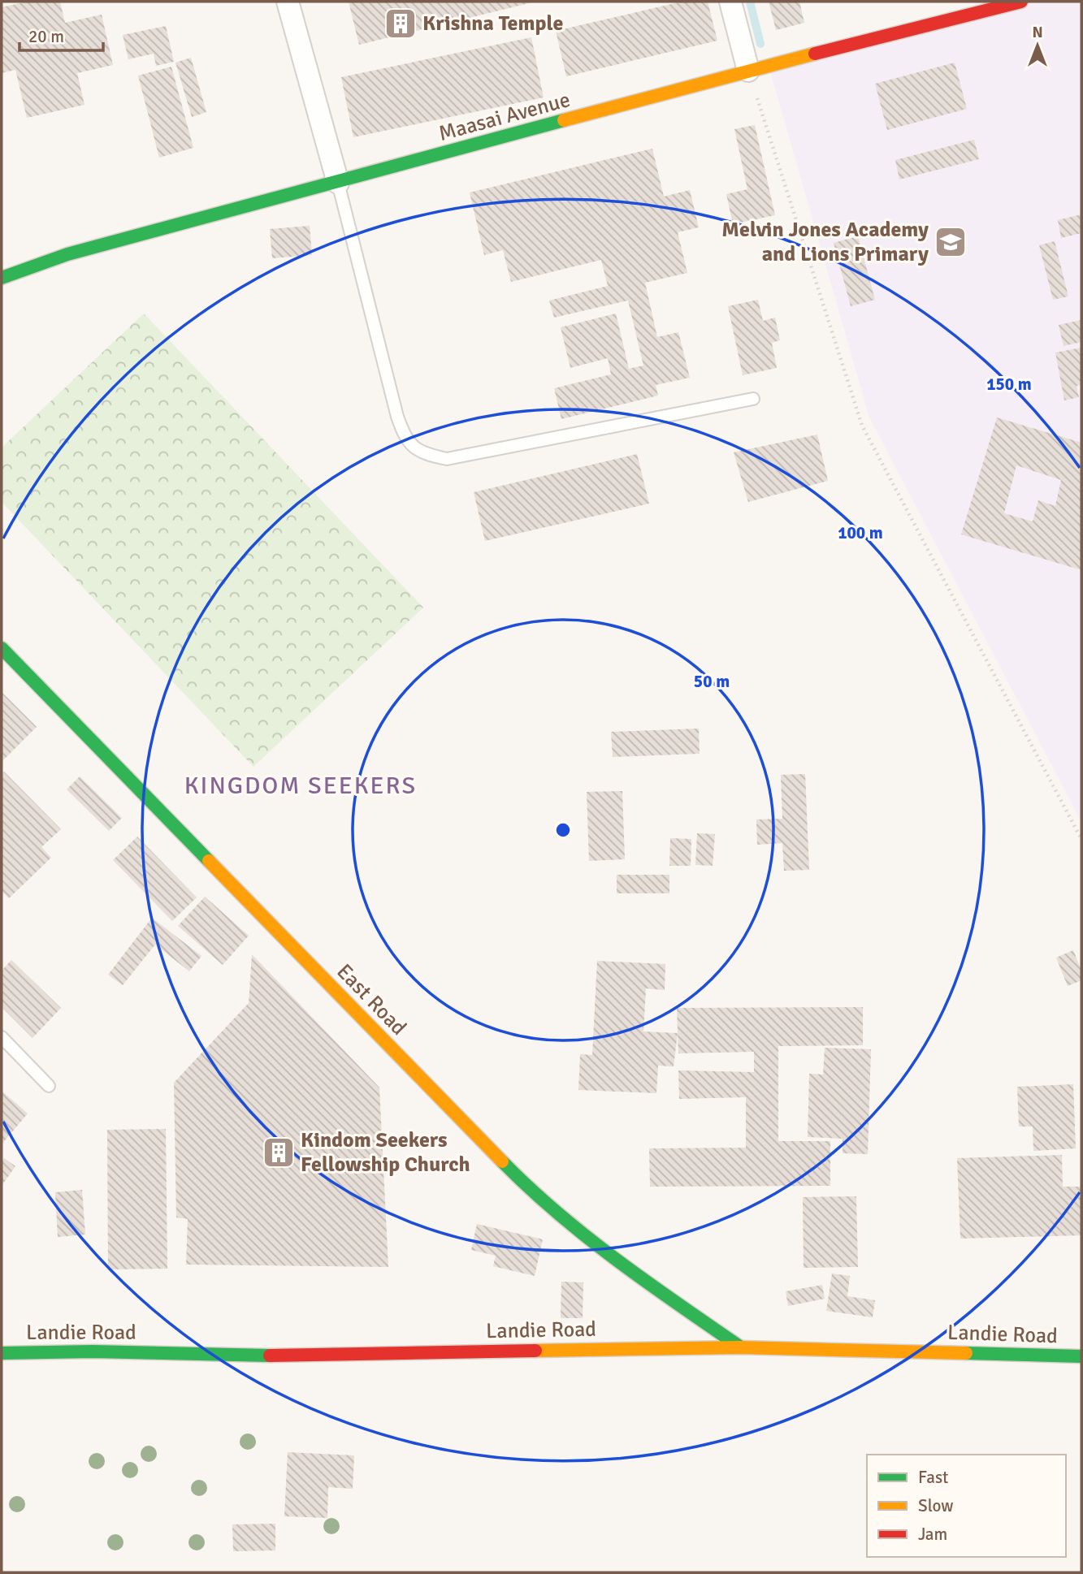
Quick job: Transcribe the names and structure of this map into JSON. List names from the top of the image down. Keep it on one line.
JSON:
{"streets":{"street":["Maasai Avenue","East Road","Landie Road"]},"crossings":[["East Road","Landie Road"]],"districts":["KINGDOM SEEKERS"],"places":{"building":["Krishna Temple","Kindom Seekers Fellowship Church"],"school or university":["Melvin Jones Academy and Lions Primary"]},"legend":["Fast","Slow","Jam"],"scale_bar":"20 m","north":"top","rings":["150 m","100 m","50 m"]}
